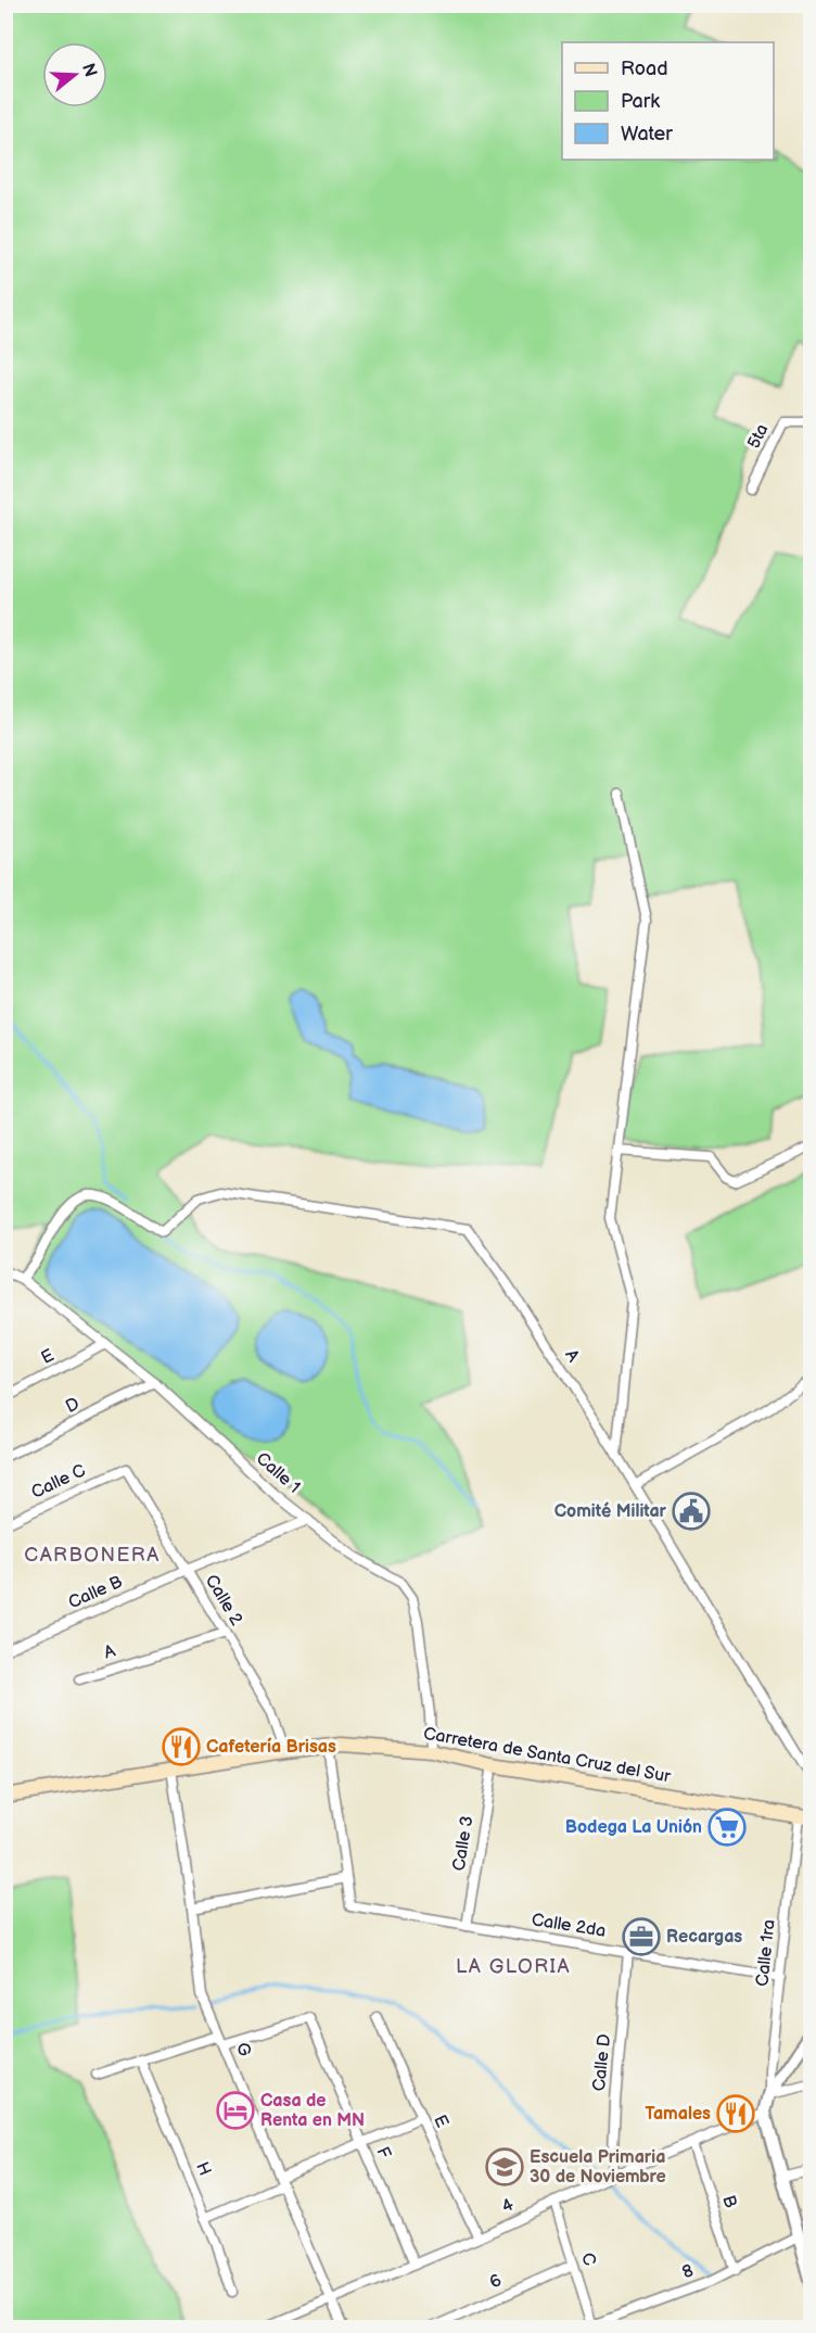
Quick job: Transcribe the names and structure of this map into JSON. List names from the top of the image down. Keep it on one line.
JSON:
{"streets":{"main road":["Carretera de Santa Cruz del Sur"],"street":["5ta","A","E","D","Calle 1","Calle C","Calle B","Calle 2","Calle 3","Calle 2da","Calle 1ra","G","Calle D","F","H","B","4","C","8","6"]},"crossings":[["A","Calle 1"],["A","Calle 2"],["E","Calle 1"],["E","4"],["D","Calle 1"],["Calle 1","Calle B"],["Calle 1","Carretera de Santa Cruz del Sur"],["Calle C","Calle 2"],["Calle B","Calle 2"],["Calle 2","Carretera de Santa Cruz del Sur"],["Carretera de Santa Cruz del Sur","Calle 3"],["Carretera de Santa Cruz del Sur","Calle 1ra"],["Carretera de Santa Cruz del Sur","G"],["Calle 3","Calle 2da"],["Calle 2da","Calle 1ra"],["Calle 2da","Calle D"],["G","F"],["G","4"],["Calle D","4"],["F","4"],["B","4"],["B","8"],["4","C"],["C","8"],["C","6"]],"districts":["CARBONERA","LA GLORIA"],"places":{"public building":["Comité Militar"],"restaurant":["Cafetería Brisas","Tamales"],"supermarket":["Bodega La Unión"],"office":["Recargas"],"hotel":["Casa de Renta en MN"],"school or university":["Escuela Primaria 30 de Noviembre"]},"legend":["Road","Park","Water"],"north":"right"}
